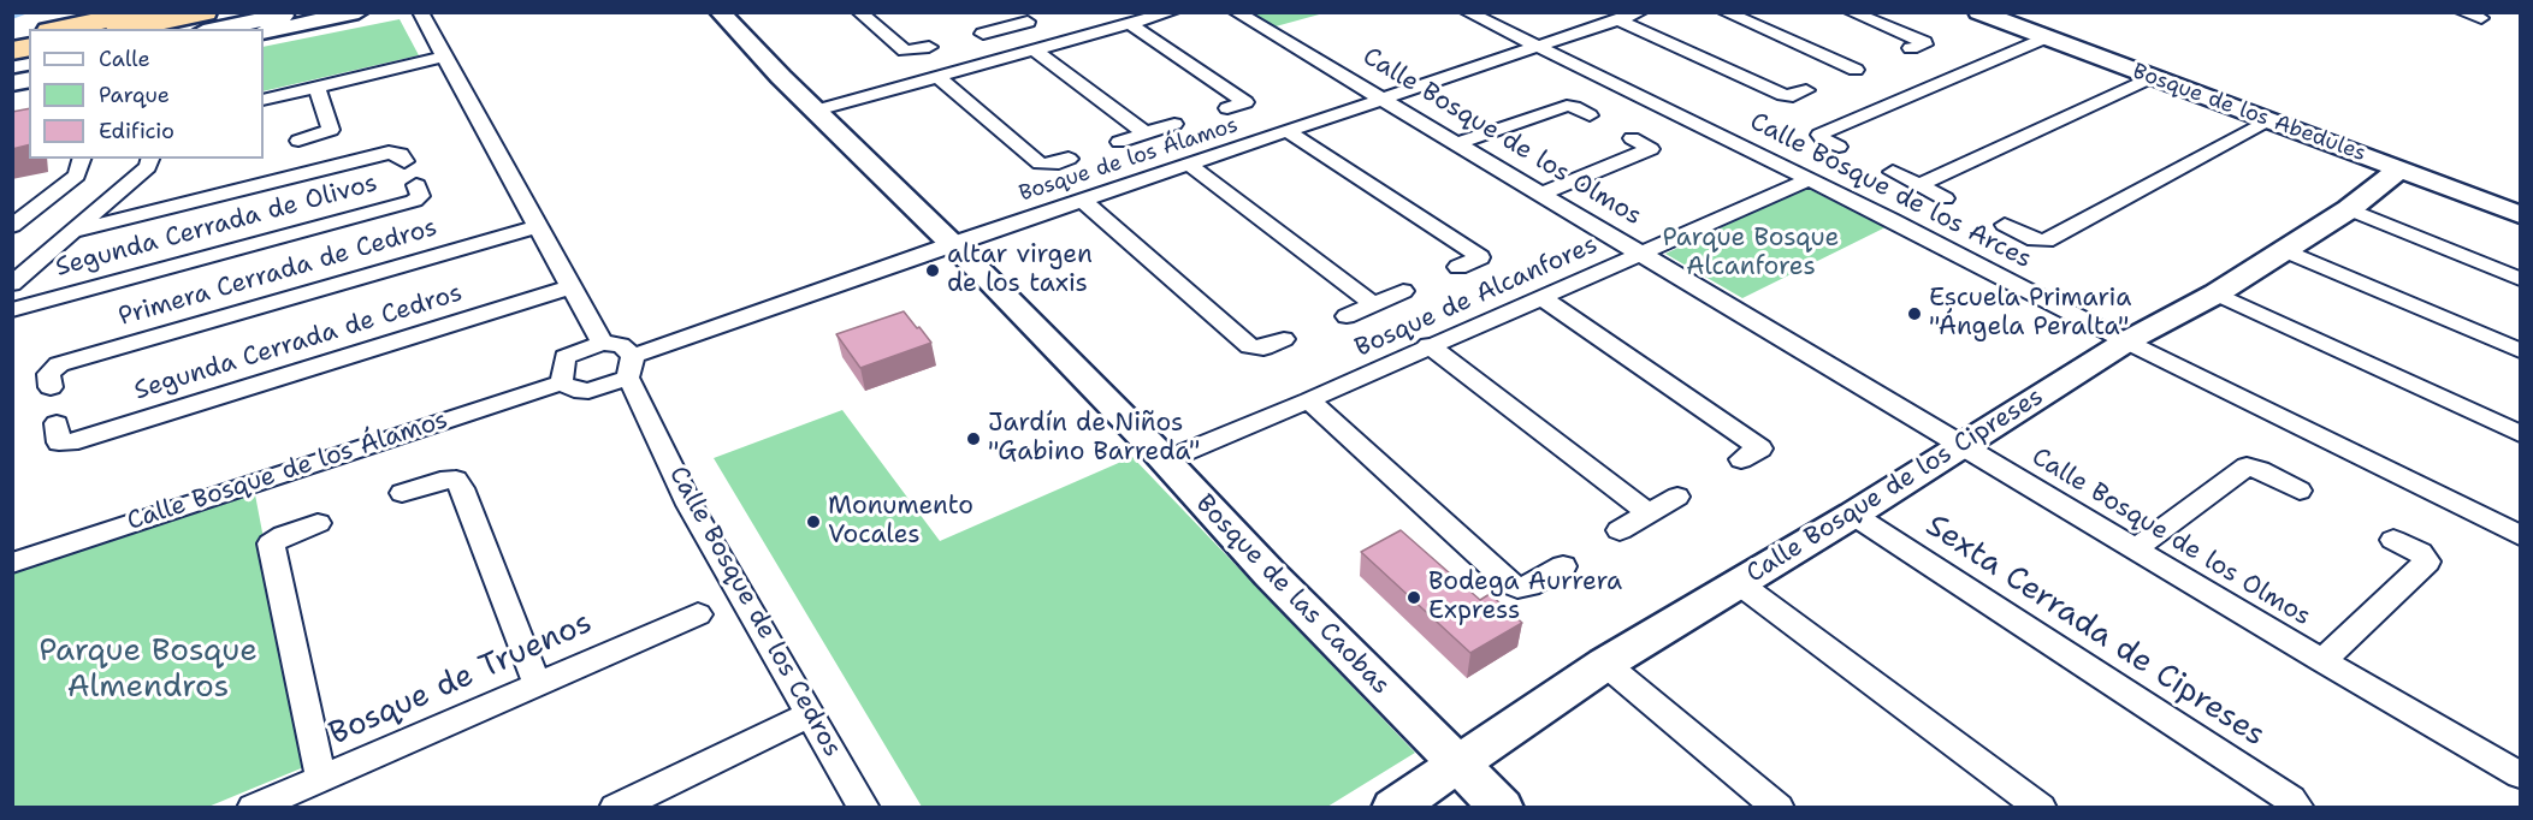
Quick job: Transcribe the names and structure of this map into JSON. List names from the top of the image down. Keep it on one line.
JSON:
{"streets":{"street":["Bosque de los Abedules","Calle Bosque de los Olmos","Bosque de los Álamos","Calle Bosque de los Arces","Segunda Cerrada de Olivos","Primera Cerrada de Cedros","Bosque de Alcanfores","Segunda Cerrada de Cedros","Calle Bosque de los Álamos","Calle Bosque de los Cipreses","Bosque de las Caobas","Calle Bosque de los Cedros","Sexta Cerrada de Cipreses","Bosque de Truenos"]},"crossings":[["Bosque de los Abedules","Calle Bosque de los Cipreses"],["Calle Bosque de los Olmos","Bosque de los Álamos"],["Calle Bosque de los Olmos","Bosque de Alcanfores"],["Calle Bosque de los Olmos","Calle Bosque de los Cipreses"],["Bosque de los Álamos","Calle Bosque de los Arces"],["Bosque de los Álamos","Calle Bosque de los Álamos"],["Bosque de los Álamos","Bosque de las Caobas"],["Bosque de los Álamos","Calle Bosque de los Cedros"],["Calle Bosque de los Arces","Bosque de Alcanfores"],["Calle Bosque de los Arces","Calle Bosque de los Cipreses"],["Bosque de Alcanfores","Bosque de las Caobas"],["Calle Bosque de los Cipreses","Bosque de las Caobas"],["Calle Bosque de los Cipreses","Sexta Cerrada de Cipreses"]],"parks":["Parque Bosque Alcanfores","Parque Bosque Almendros"],"places":["altar virgen de los taxis","Escuela Primaria \"Ángela Peralta\"","Jardín de Niños \"Gabino Barreda\"","Monumento Vocales","Bodega Aurrera Express"],"legend":["Calle","Parque","Edificio"]}
